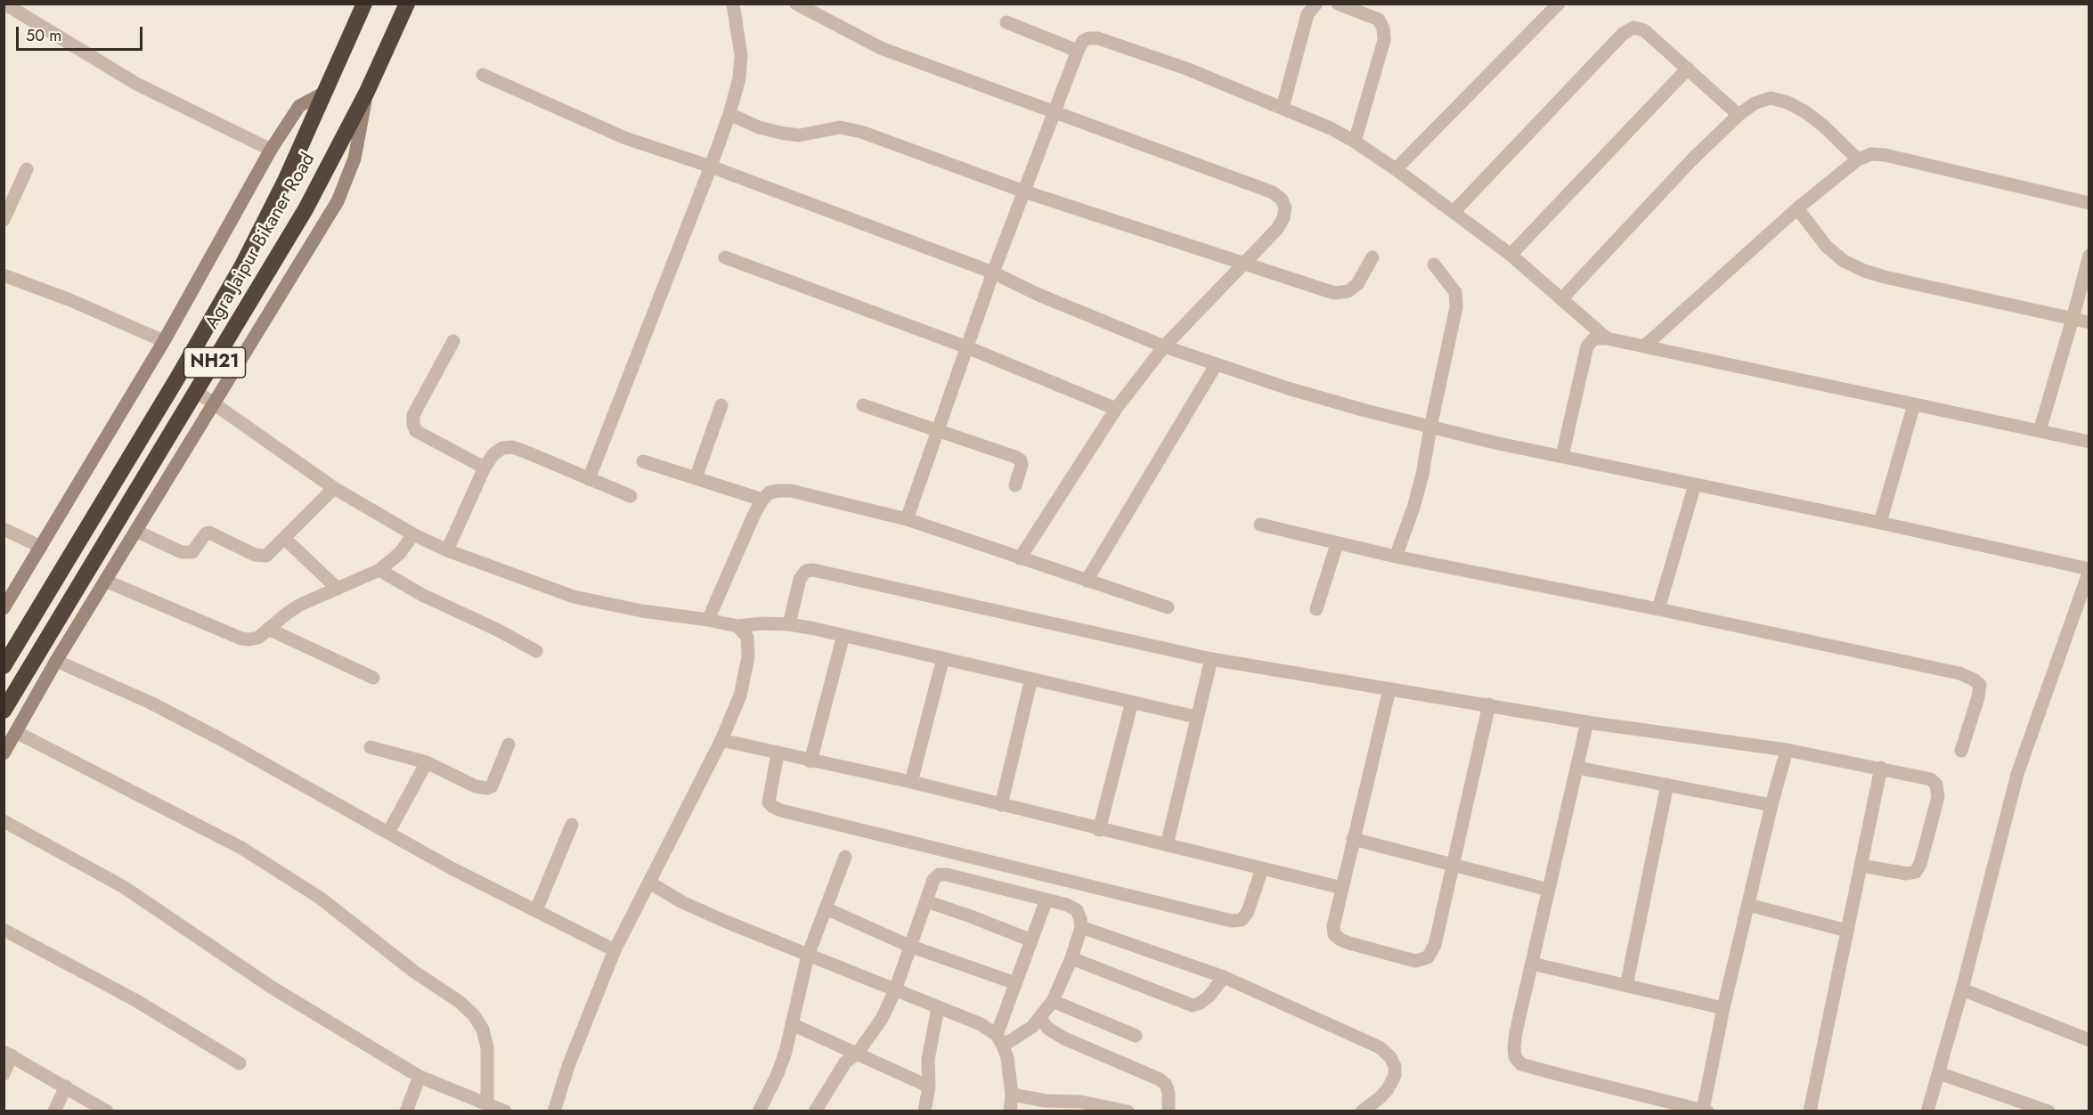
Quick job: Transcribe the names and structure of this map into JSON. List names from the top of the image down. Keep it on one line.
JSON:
{"streets":{"highway":["Agra Jaipur Bikaner Road","NH21"]},"scale_bar":"50 m"}
